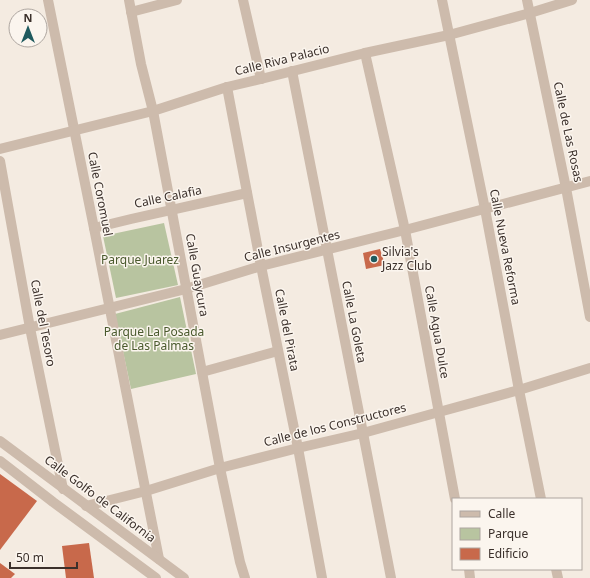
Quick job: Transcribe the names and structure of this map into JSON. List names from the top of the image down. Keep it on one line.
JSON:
{"streets":{"street":["Calle Riva Palacio","Calle de Las Rosas","Calle Coromuel","Calle Calafia","Calle Insurgentes","Calle Nueva Reforma","Calle Guaycura","Calle La Goleta","Calle del Tesoro","Calle del Pirata","Calle Agua Dulce","Calle de los Constructores","Calle Golfo de California"]},"crossings":[["Calle Riva Palacio","Calle de Las Rosas"],["Calle Riva Palacio","Calle Coromuel"],["Calle Riva Palacio","Calle Nueva Reforma"],["Calle Riva Palacio","Calle Guaycura"],["Calle Riva Palacio","Calle La Goleta"],["Calle Riva Palacio","Calle del Pirata"],["Calle Riva Palacio","Calle Agua Dulce"],["Calle de Las Rosas","Calle Insurgentes"],["Calle Coromuel","Calle Calafia"],["Calle Coromuel","Calle Insurgentes"],["Calle Coromuel","Calle de los Constructores"],["Calle Coromuel","Calle Golfo de California"],["Calle Calafia","Calle Guaycura"],["Calle Calafia","Calle del Pirata"],["Calle Insurgentes","Calle Nueva Reforma"],["Calle Insurgentes","Calle Guaycura"],["Calle Insurgentes","Calle La Goleta"],["Calle Insurgentes","Calle del Tesoro"],["Calle Insurgentes","Calle del Pirata"],["Calle Insurgentes","Calle Agua Dulce"],["Calle Nueva Reforma","Calle de los Constructores"],["Calle Guaycura","Calle de los Constructores"],["Calle La Goleta","Calle de los Constructores"],["Calle del Tesoro","Calle Golfo de California"],["Calle del Pirata","Calle de los Constructores"],["Calle Agua Dulce","Calle de los Constructores"],["Calle de los Constructores","Calle Golfo de California"]],"parks":["Parque Juarez","Parque La Posada de Las Palmas"],"places":["Silvia's Jazz Club"],"legend":["Calle","Parque","Edificio"],"scale_bar":"50 m","north":"top"}
